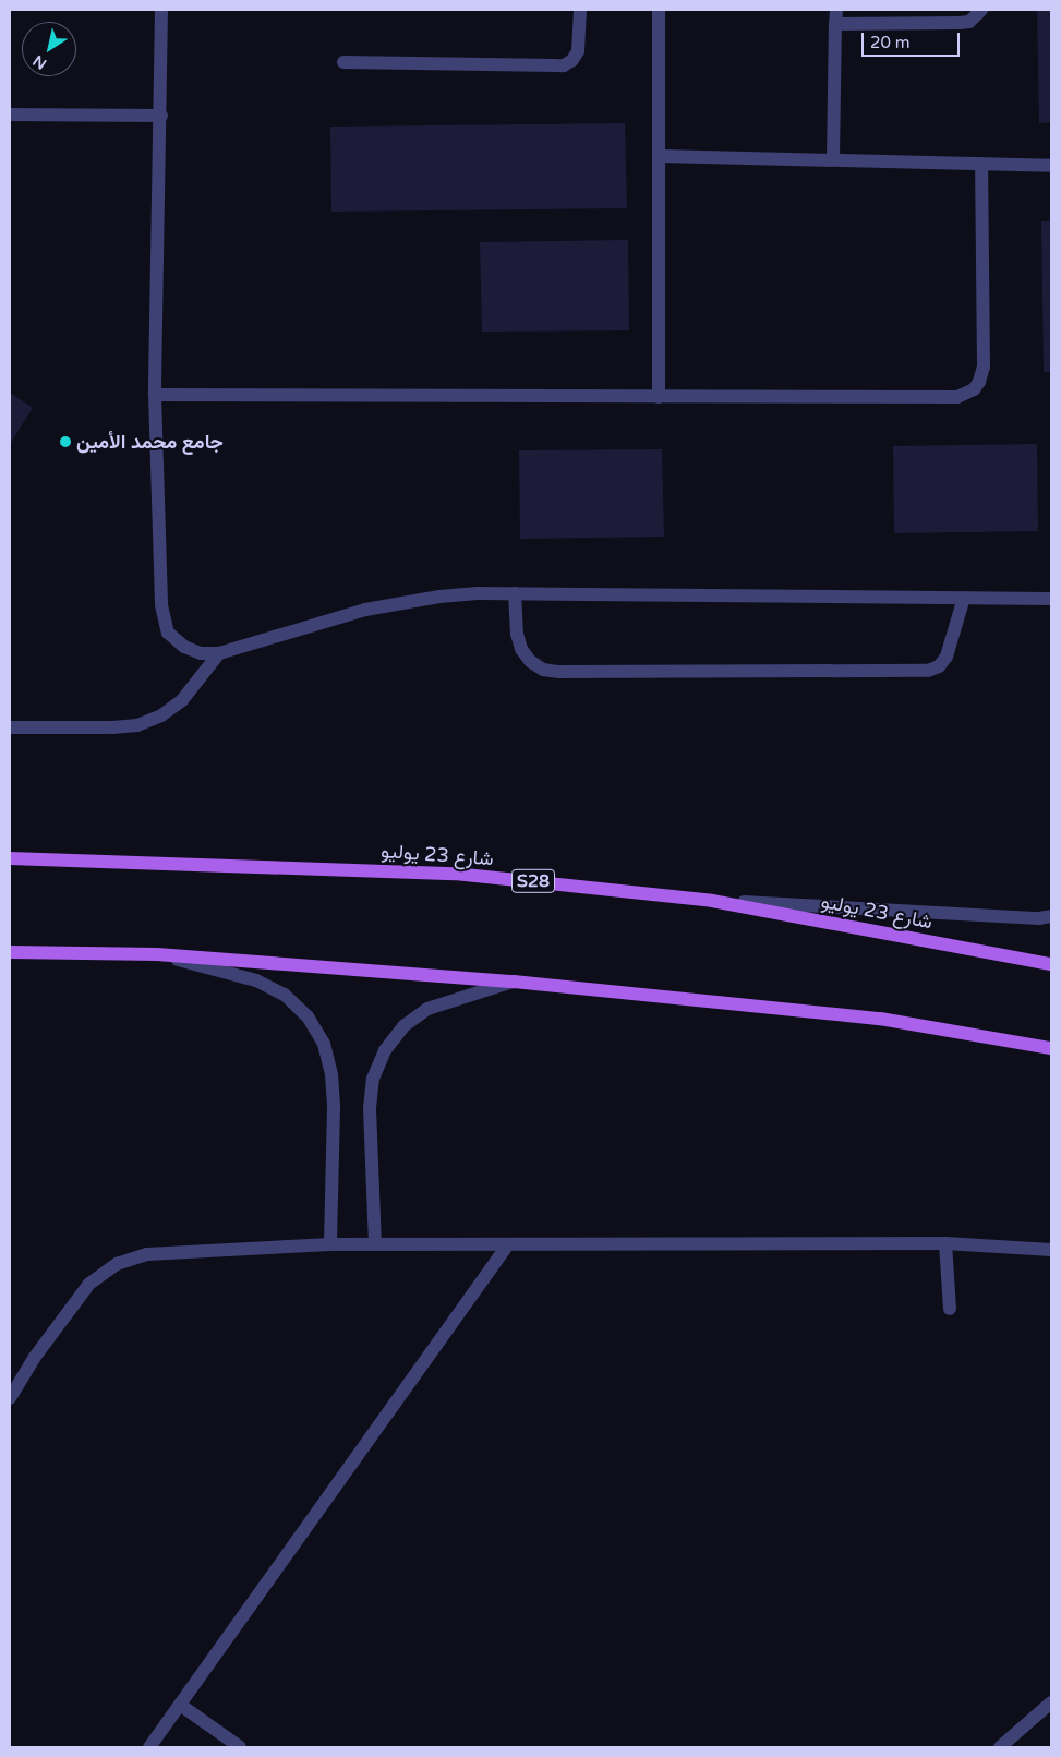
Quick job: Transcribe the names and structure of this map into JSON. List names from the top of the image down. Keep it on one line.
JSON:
{"streets":{"main road":["شارع 23 يوليو","S28"]},"places":["جامع محمد الأمين"],"scale_bar":"20 m","north":"bottom left"}
